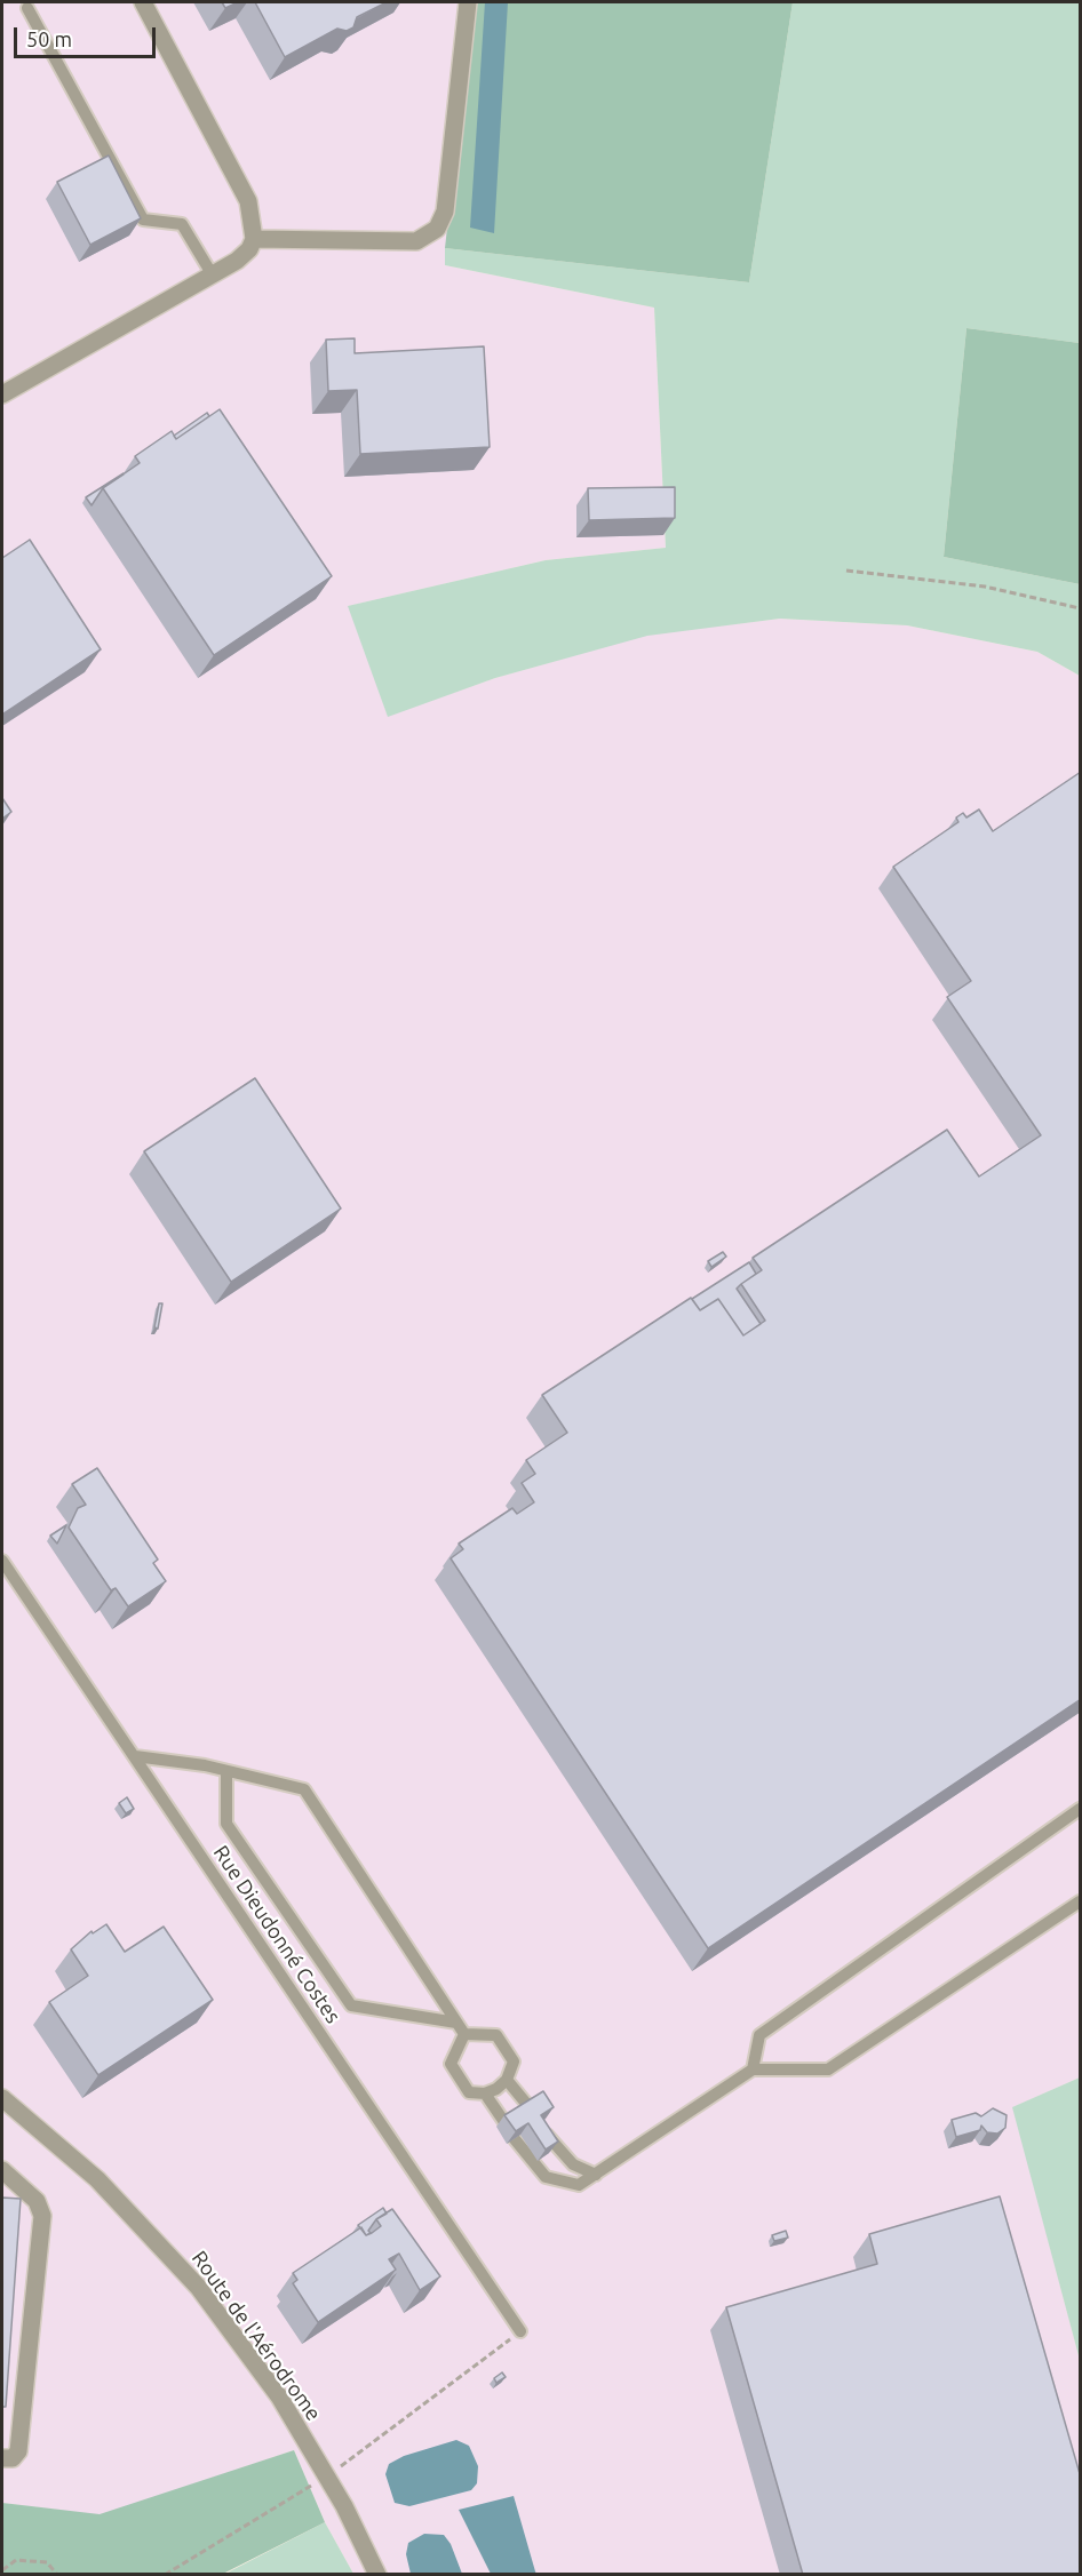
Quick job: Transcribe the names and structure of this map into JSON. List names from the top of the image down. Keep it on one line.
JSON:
{"streets":{"street":["Route de l'Aérodrome"],"lane":["Rue Dieudonné Costes"]},"scale_bar":"50 m"}
